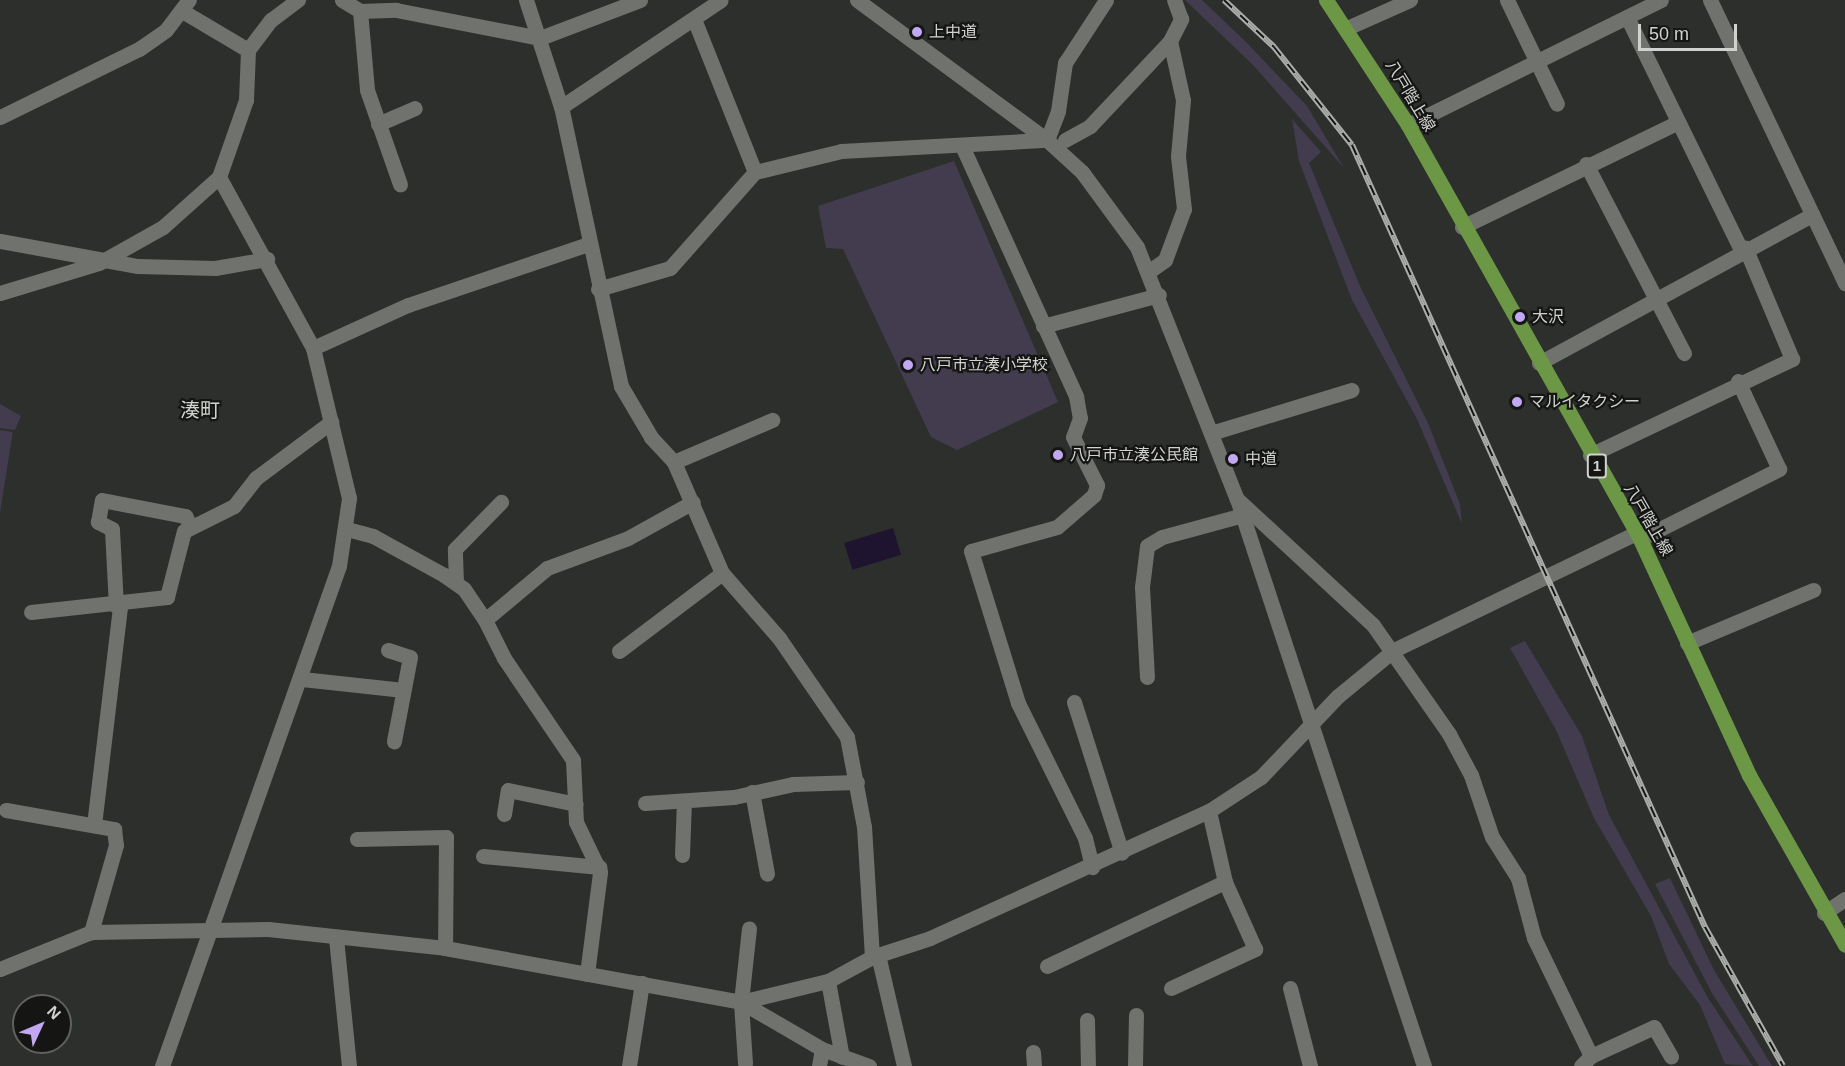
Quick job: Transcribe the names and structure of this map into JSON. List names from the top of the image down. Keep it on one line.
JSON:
{"streets":{"main road":["八戸階上線","1"]},"districts":["湊町"],"places":["上中道","大沢","八戸市立湊小学校","マルイタクシー","八戸市立湊公民館","中道"],"scale_bar":"50 m","north":"top right"}
